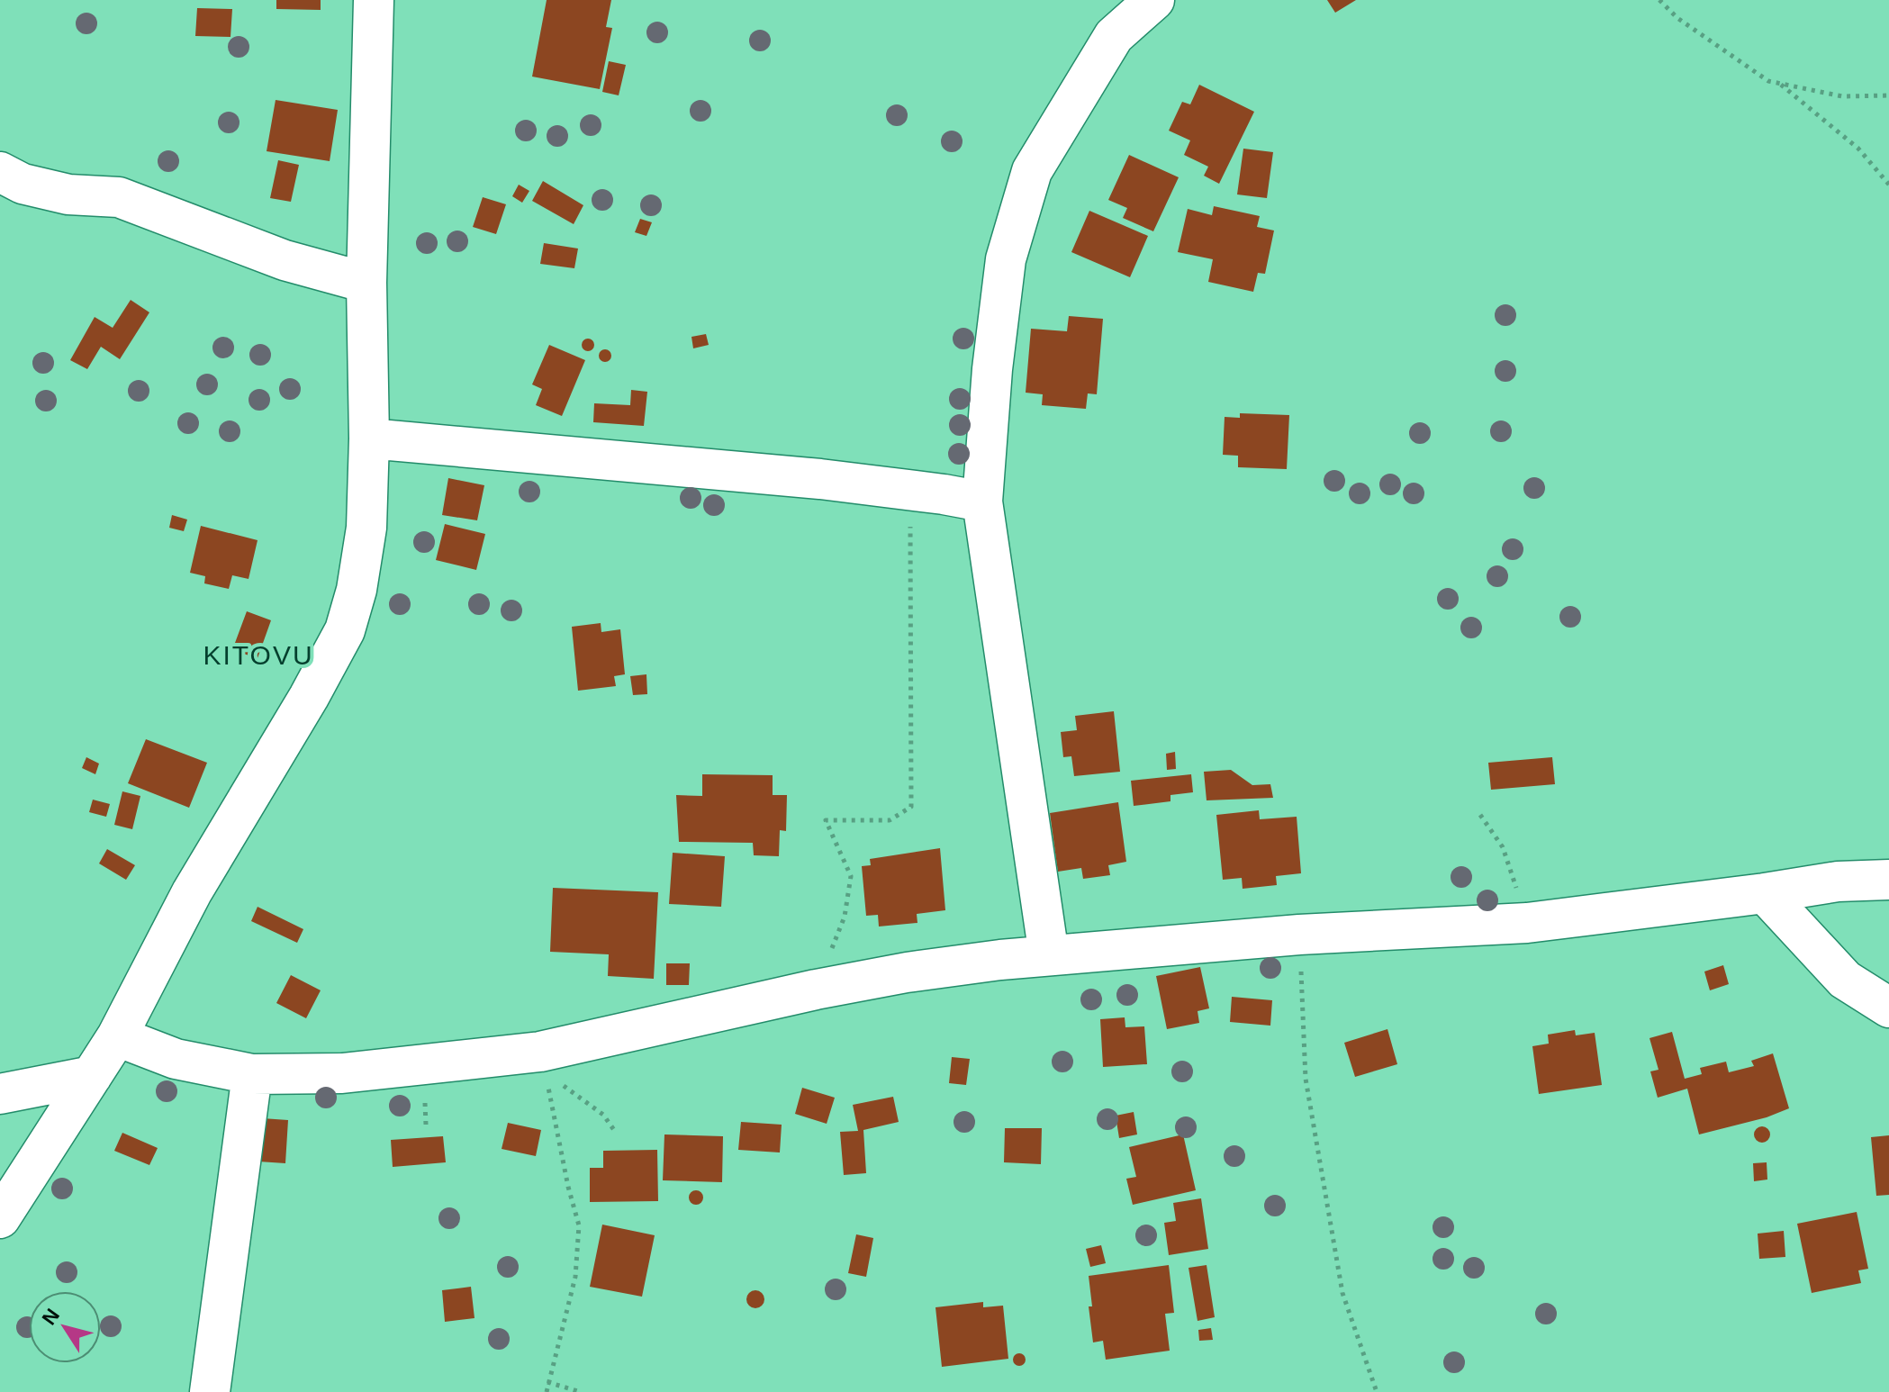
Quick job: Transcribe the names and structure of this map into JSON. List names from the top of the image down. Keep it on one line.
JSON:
{"districts":["KITOVU"],"north":"top left"}
